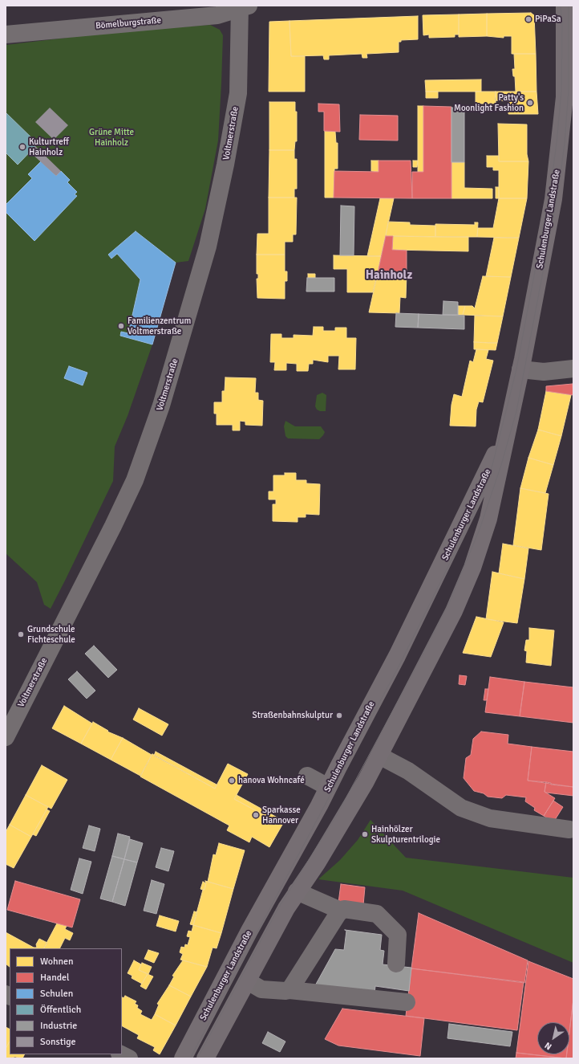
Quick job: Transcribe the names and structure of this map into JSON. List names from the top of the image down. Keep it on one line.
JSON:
{"streets":{"main road":["Schulenburger Landstraße"],"street":["Bömelburgstraße","Voltmerstraße"]},"crossings":[["Bömelburgstraße","Voltmerstraße"]],"districts":["Hainholz"],"parks":["Grüne Mitte Hainholz"],"places":["PiPaSa","Patty's Moonlight Fashion","Kulturtreff Hainholz","Familienzentrum Voltmerstraße","Grundschule Fichteschule","Straßenbahnskulptur","hanova Wohncafé","Sparkasse Hannover","Hainhölzer Skulpturentrilogie"],"legend":["Wohnen","Handel","Schulen","Öffentlich","Industrie","Sonstige"],"north":"bottom left"}
